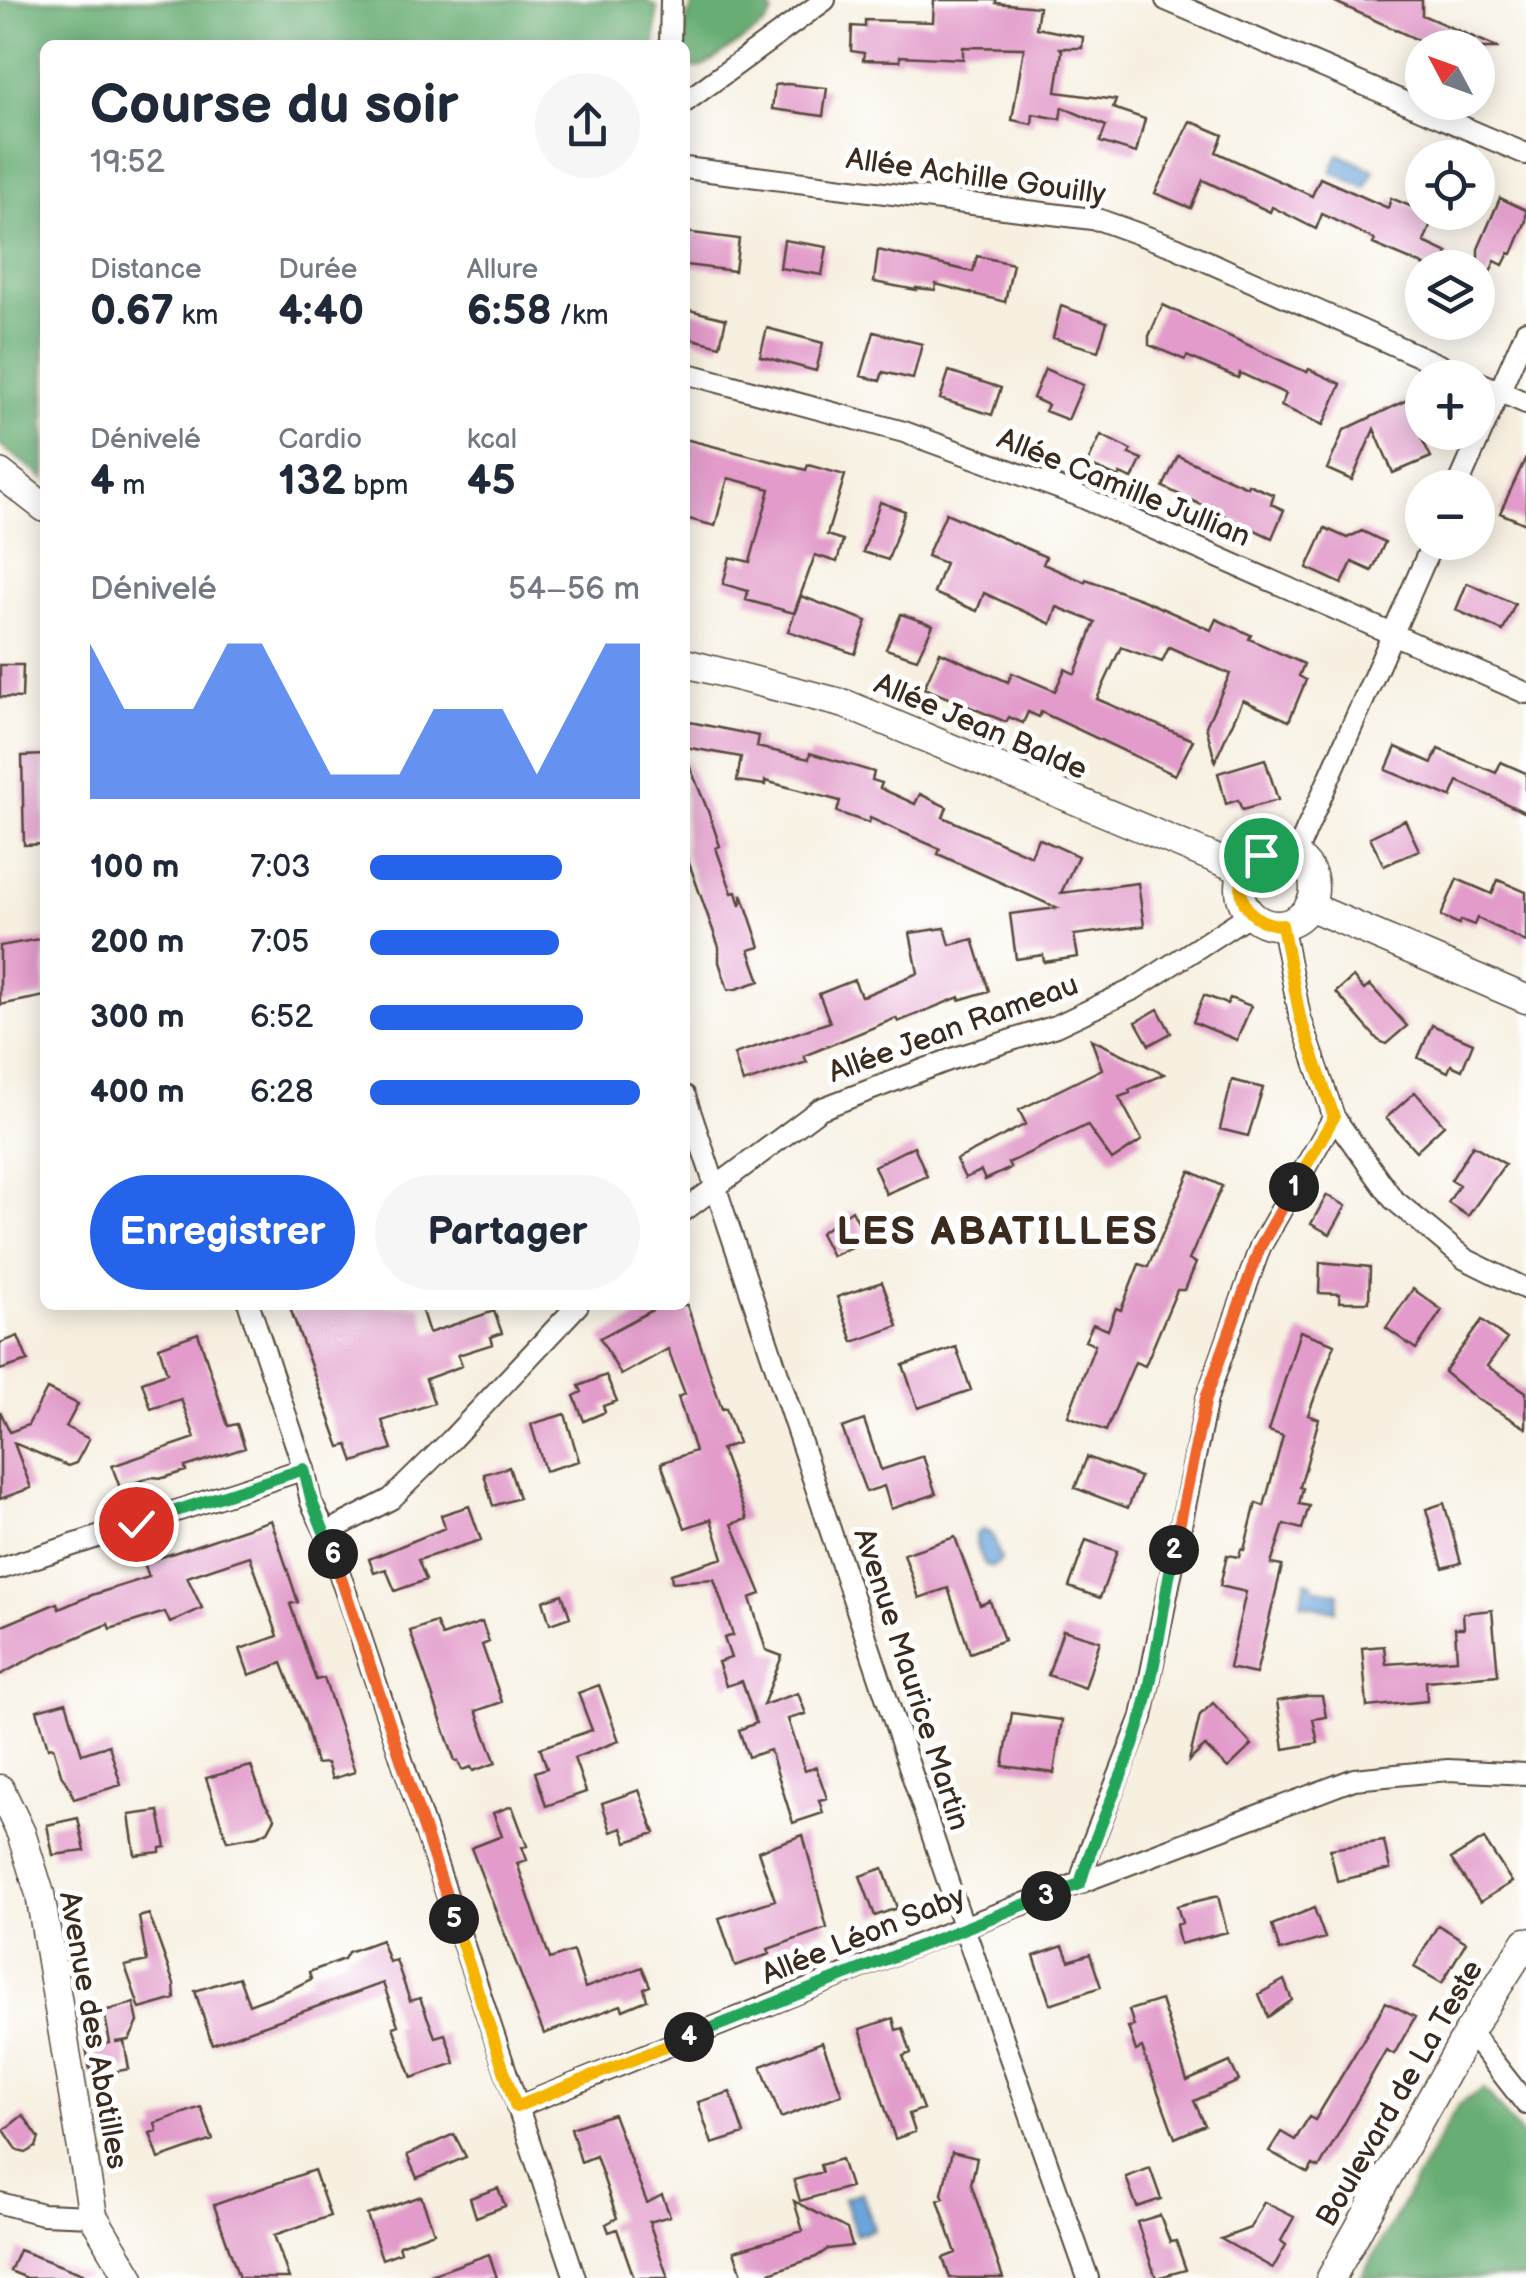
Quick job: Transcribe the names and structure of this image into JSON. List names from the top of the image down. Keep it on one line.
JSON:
{"streets":{"street":["Allée Achille Gouilly","Allée Camille Jullian","Allée Jean Balde","Allée Jean Rameau","Avenue Maurice Martin","Allée Léon Saby","Avenue des Abatilles","Boulevard de La Teste"]},"crossings":[["Allée Jean Balde","Allée Jean Rameau"],["Allée Jean Rameau","Avenue Maurice Martin"],["Avenue Maurice Martin","Allée Léon Saby"]],"districts":["LES ABATILLES"],"north":"top left","page":{"map_buttons":["+","−"],"heading":["Course du soir","19:52"],"stats":[["Distance","0.67 km"],["Durée","4:40"],["Allure","6:58 /km"],["Dénivelé","4 m"],["Cardio","132 bpm"],["kcal","45"]],"chart":["Dénivelé","54–56 m"],"list":[{"name":"100 m","note":"7:03"},{"name":"200 m","note":"7:05"},{"name":"300 m","note":"6:52"},{"name":"400 m","note":"6:28"}],"buttons":["Enregistrer","Partager"],"pins":["1","2","6","3","5","4"]}}
